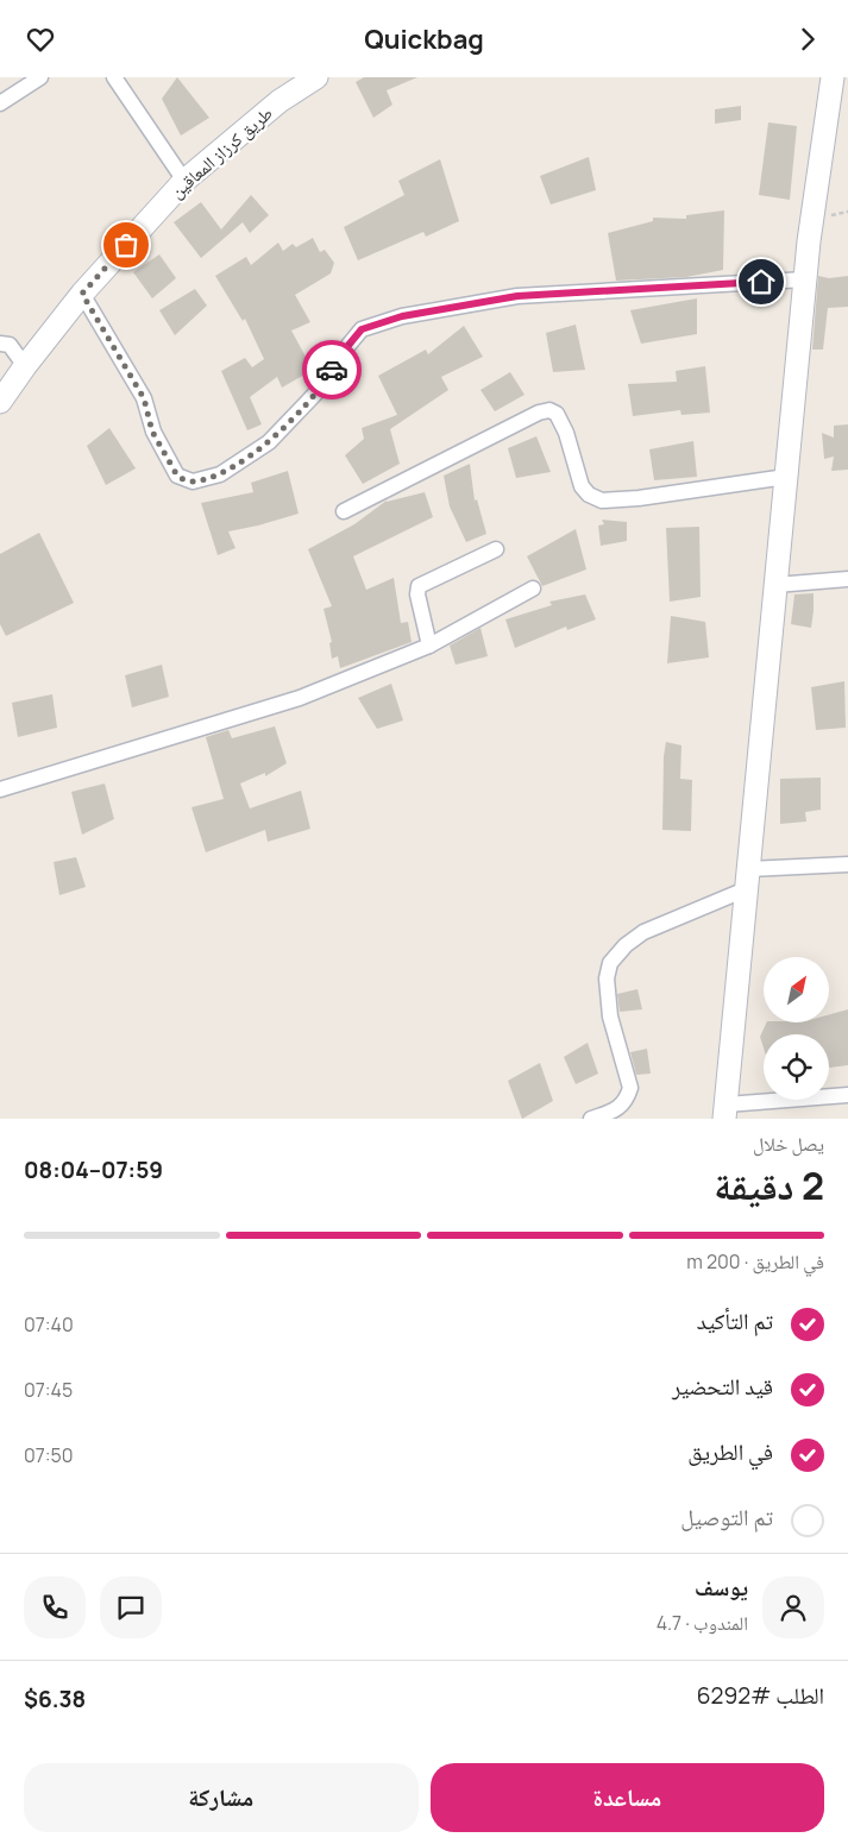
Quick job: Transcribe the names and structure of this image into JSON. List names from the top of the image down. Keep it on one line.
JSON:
{"streets":{"street":["طريق كرزاز المعاقين"]},"north":"top right","page":{"header":"Quickbag","heading":["2 دقيقة","يصل خلال","07:59–08:04"],"panel":["يوسف","المندوب · 4.7","الطلب #6292","$6.38"],"bar":"في الطريق · 200 m","list":[["تم التأكيد","07:40"],["قيد التحضير","07:45"],["في الطريق","07:50"],"تم التوصيل"],"buttons":["مساعدة","مشاركة"]}}
